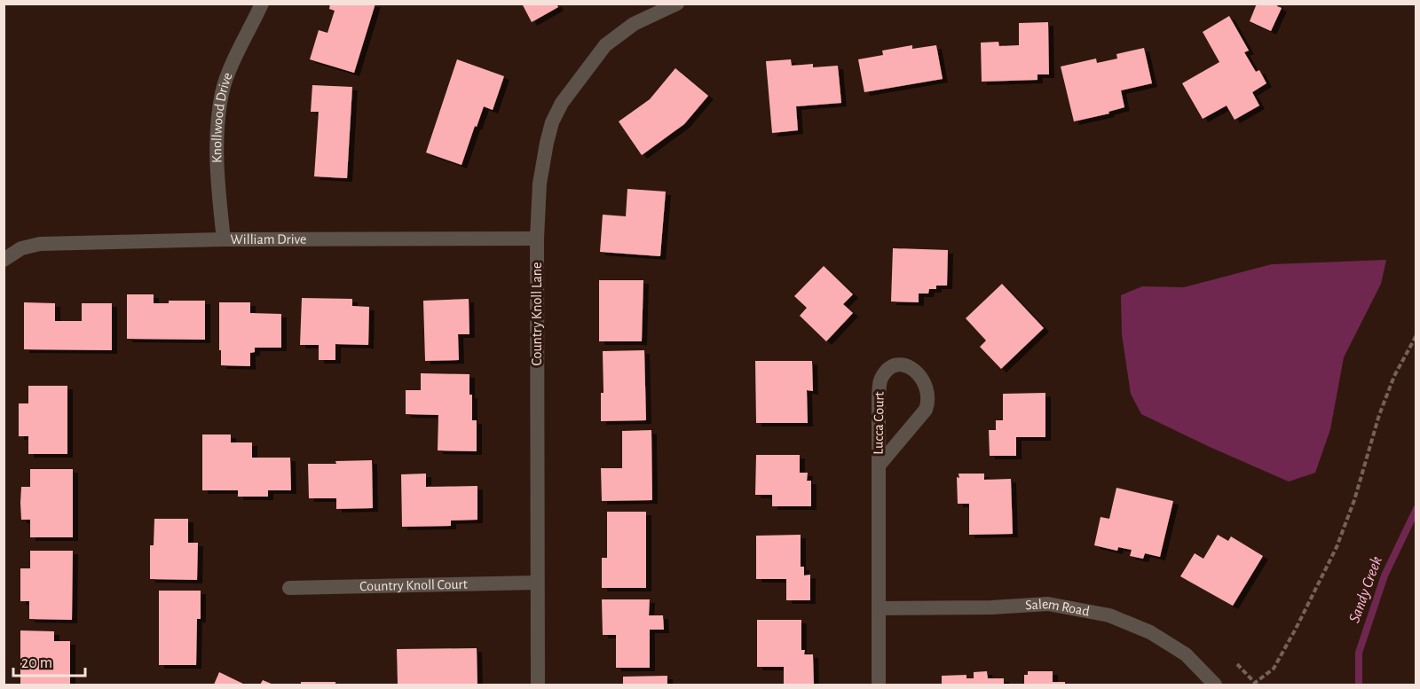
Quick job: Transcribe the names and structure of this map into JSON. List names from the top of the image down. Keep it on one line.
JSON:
{"streets":{"street":["Knollwood Drive","William Drive","Country Knoll Lane","Lucca Court","Country Knoll Court","Salem Road"]},"crossings":[["Knollwood Drive","William Drive"],["William Drive","Country Knoll Lane"],["Country Knoll Lane","Country Knoll Court"],["Lucca Court","Salem Road"]],"water":["Sandy Creek"],"scale_bar":"20 m"}
